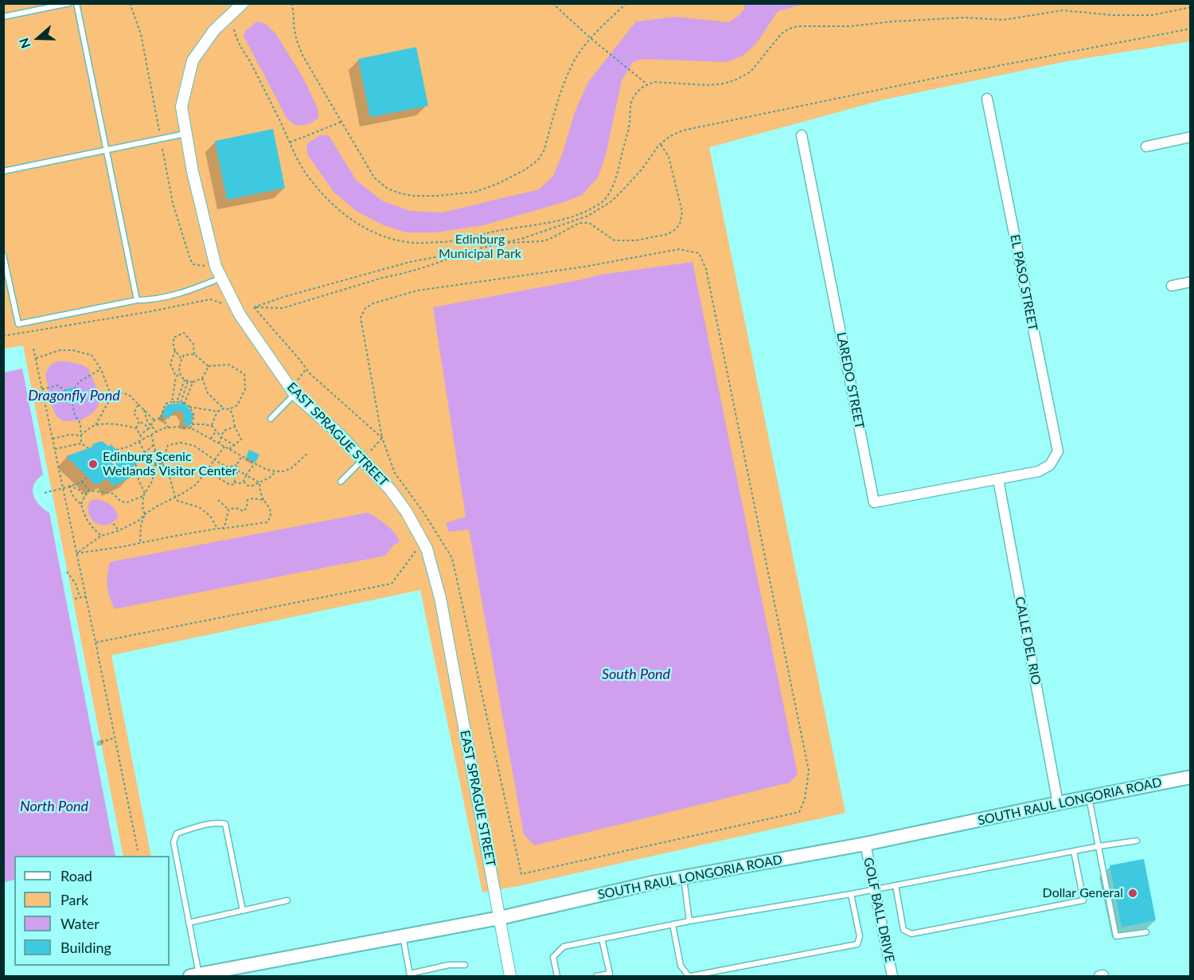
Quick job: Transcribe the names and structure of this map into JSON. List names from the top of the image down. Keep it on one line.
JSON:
{"streets":{"main road":["SOUTH RAUL LONGORIA ROAD"],"street":["EL PASO STREET","LAREDO STREET","EAST SPRAGUE STREET","CALLE DEL RIO","GOLF BALL DRIVE"]},"crossings":[["EL PASO STREET","LAREDO STREET"],["EL PASO STREET","CALLE DEL RIO"],["LAREDO STREET","CALLE DEL RIO"],["EAST SPRAGUE STREET","SOUTH RAUL LONGORIA ROAD"],["CALLE DEL RIO","SOUTH RAUL LONGORIA ROAD"],["SOUTH RAUL LONGORIA ROAD","GOLF BALL DRIVE"]],"water":["Dragonfly Pond","South Pond","North Pond"],"parks":["Edinburg Municipal Park"],"places":["Edinburg Scenic Wetlands Visitor Center","Dollar General"],"legend":["Road","Park","Water","Building"],"north":"left"}
